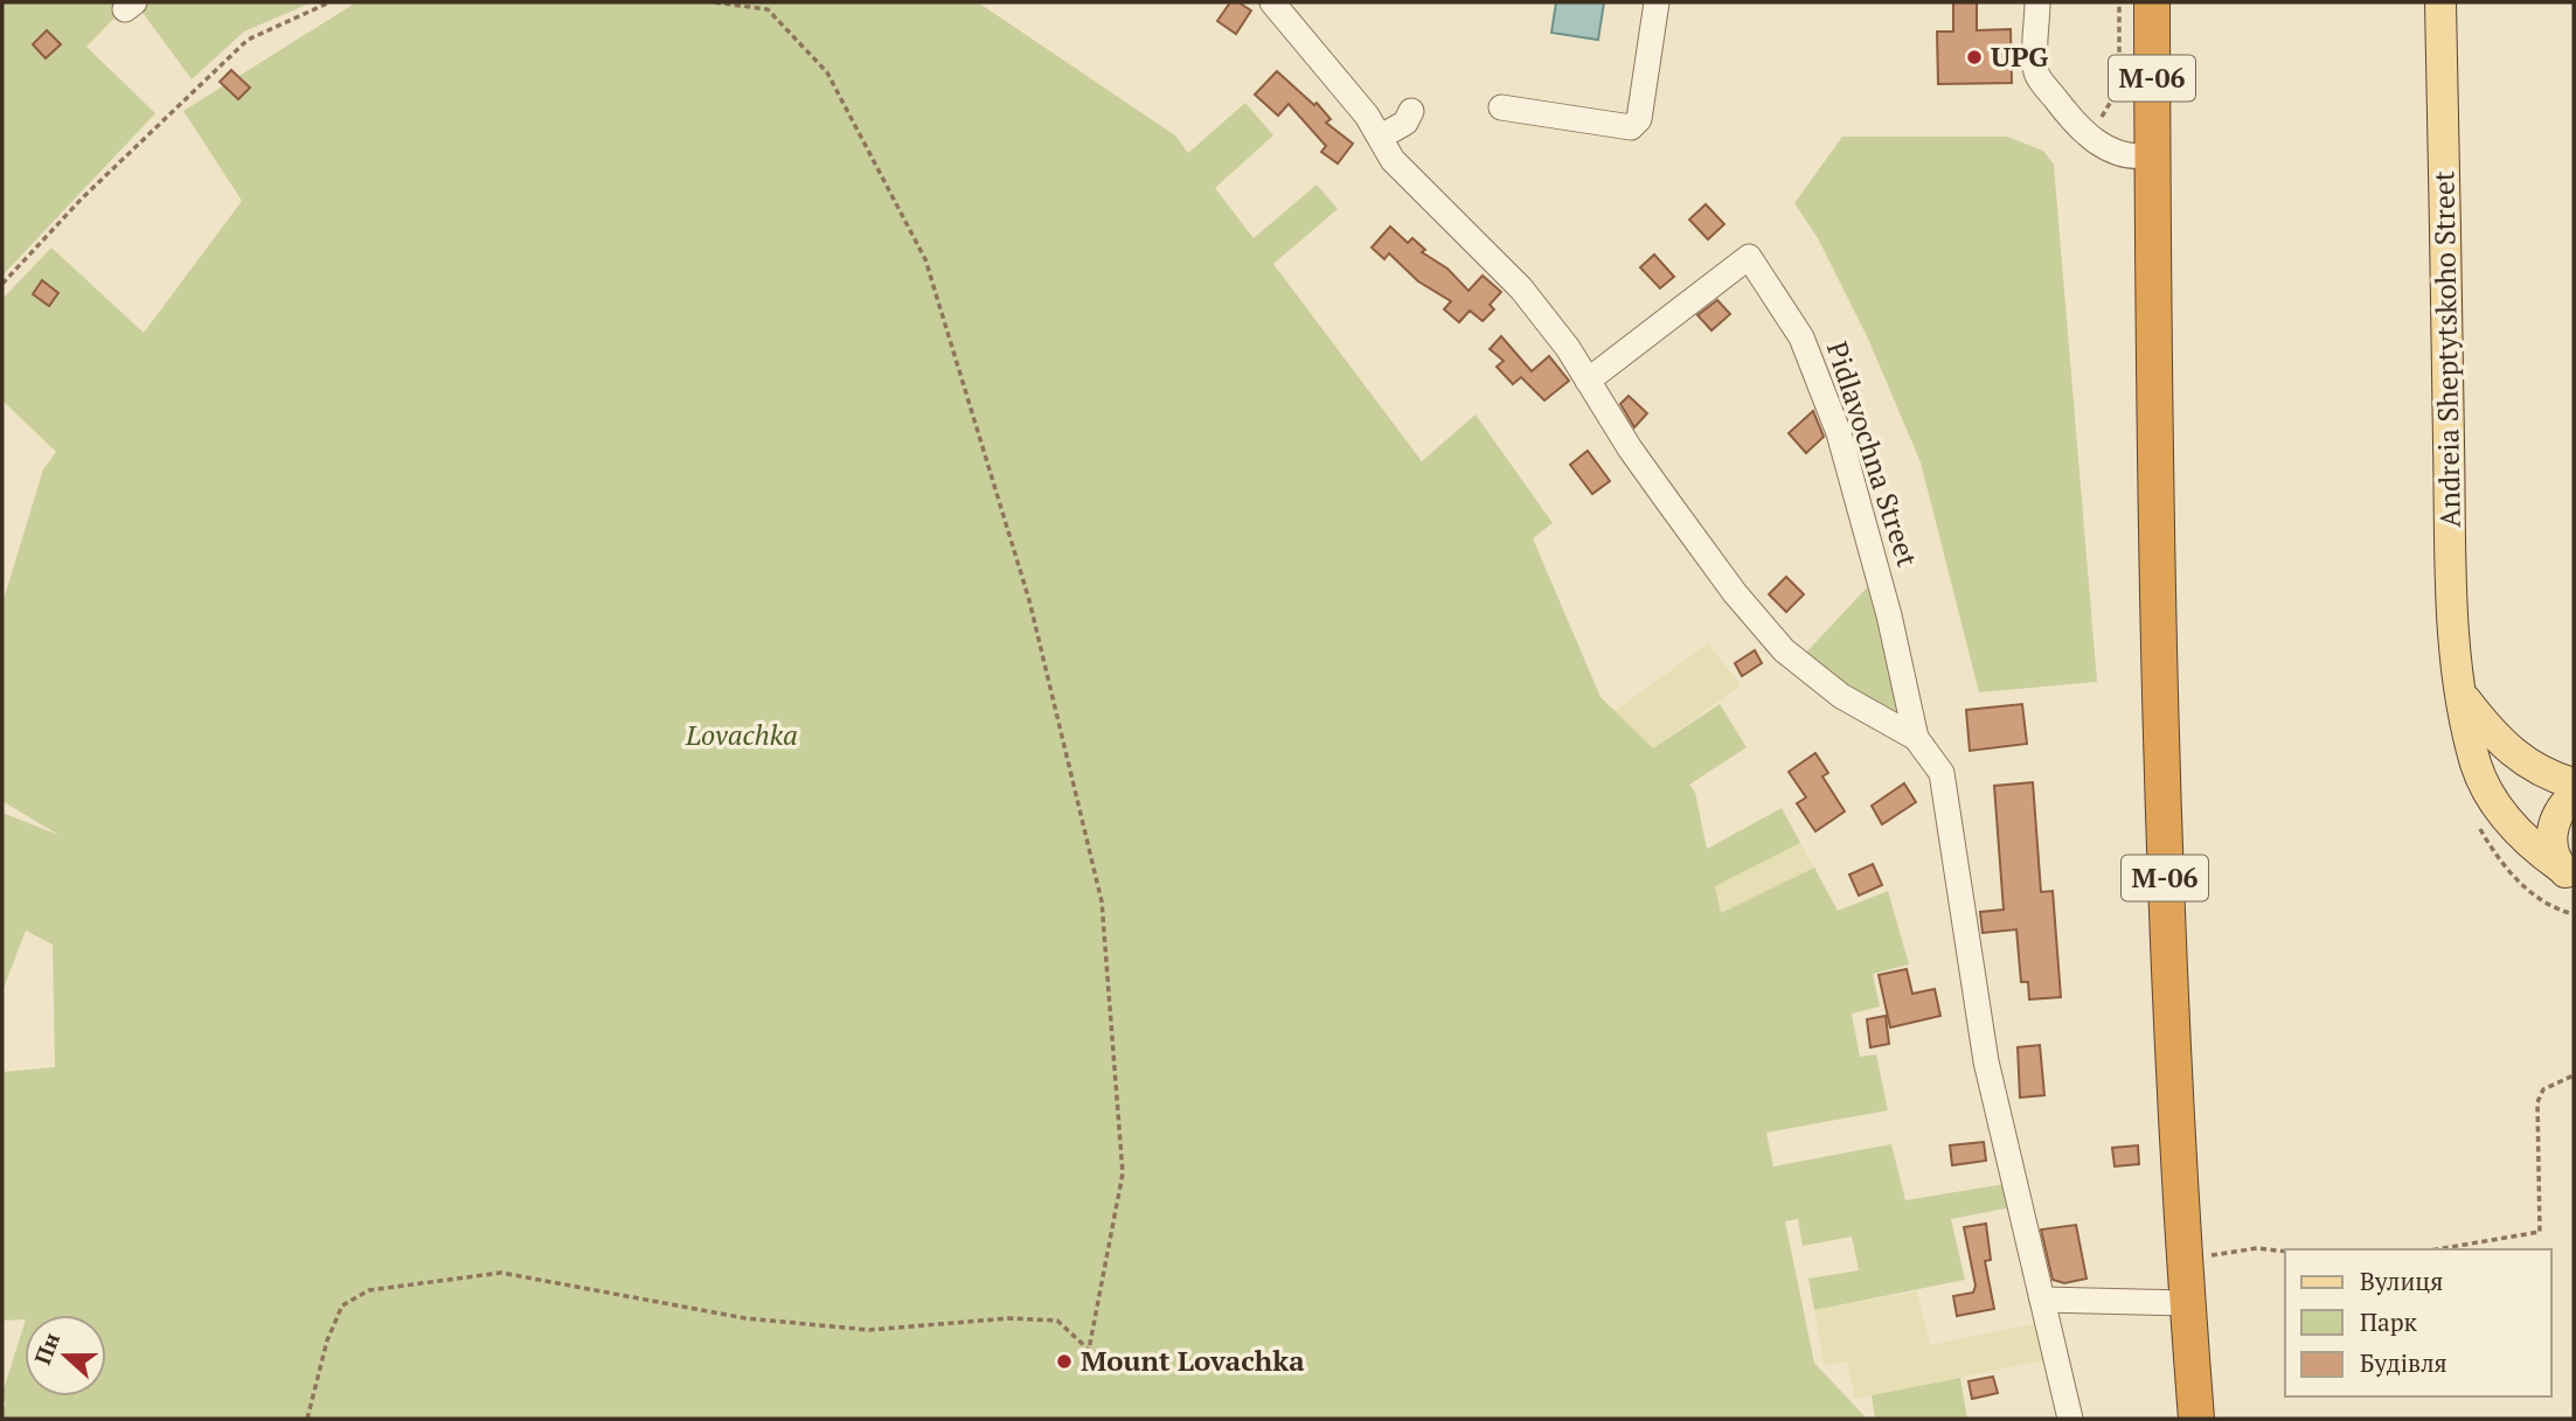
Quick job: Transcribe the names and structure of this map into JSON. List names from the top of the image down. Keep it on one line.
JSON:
{"streets":{"highway":["М-06"],"main road":["Andreia Sheptytskoho Street"],"street":["Pidlavochna Street"]},"parks":["Lovachka"],"places":["UPG","Mount Lovachka"],"legend":["Вулиця","Парк","Будівля"],"north":"left"}
